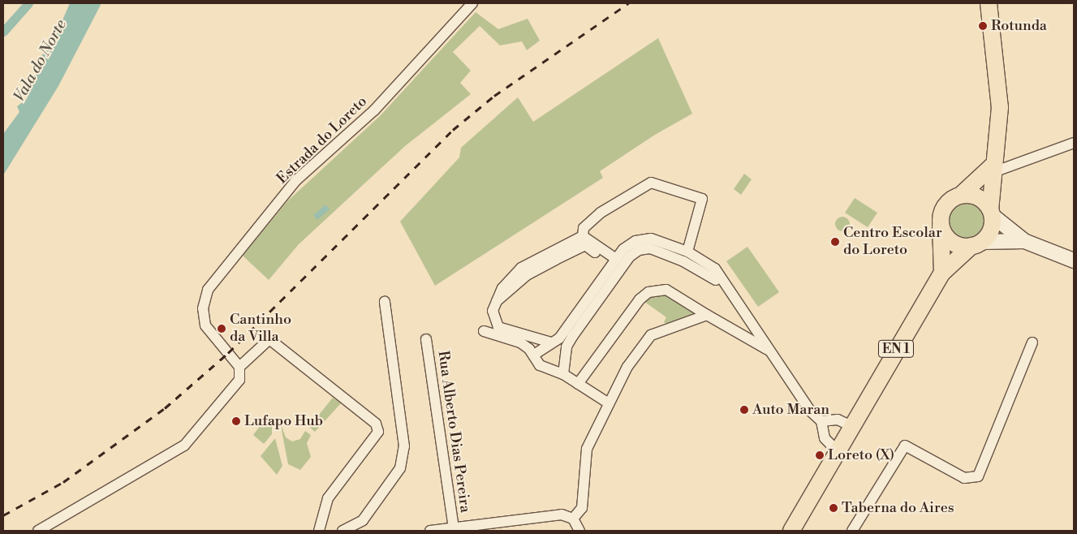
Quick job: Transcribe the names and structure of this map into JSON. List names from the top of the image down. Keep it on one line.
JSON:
{"streets":{"main road":["EN 1"],"street":["Estrada do Loreto","Rua Alberto Dias Pereira"]},"water":["Vala do Norte"],"places":["Rotunda","Centro Escolar do Loreto","Cantinho da Villa","Auto Maran","Lufapo Hub","Loreto (X)","Taberna do Aires"]}
